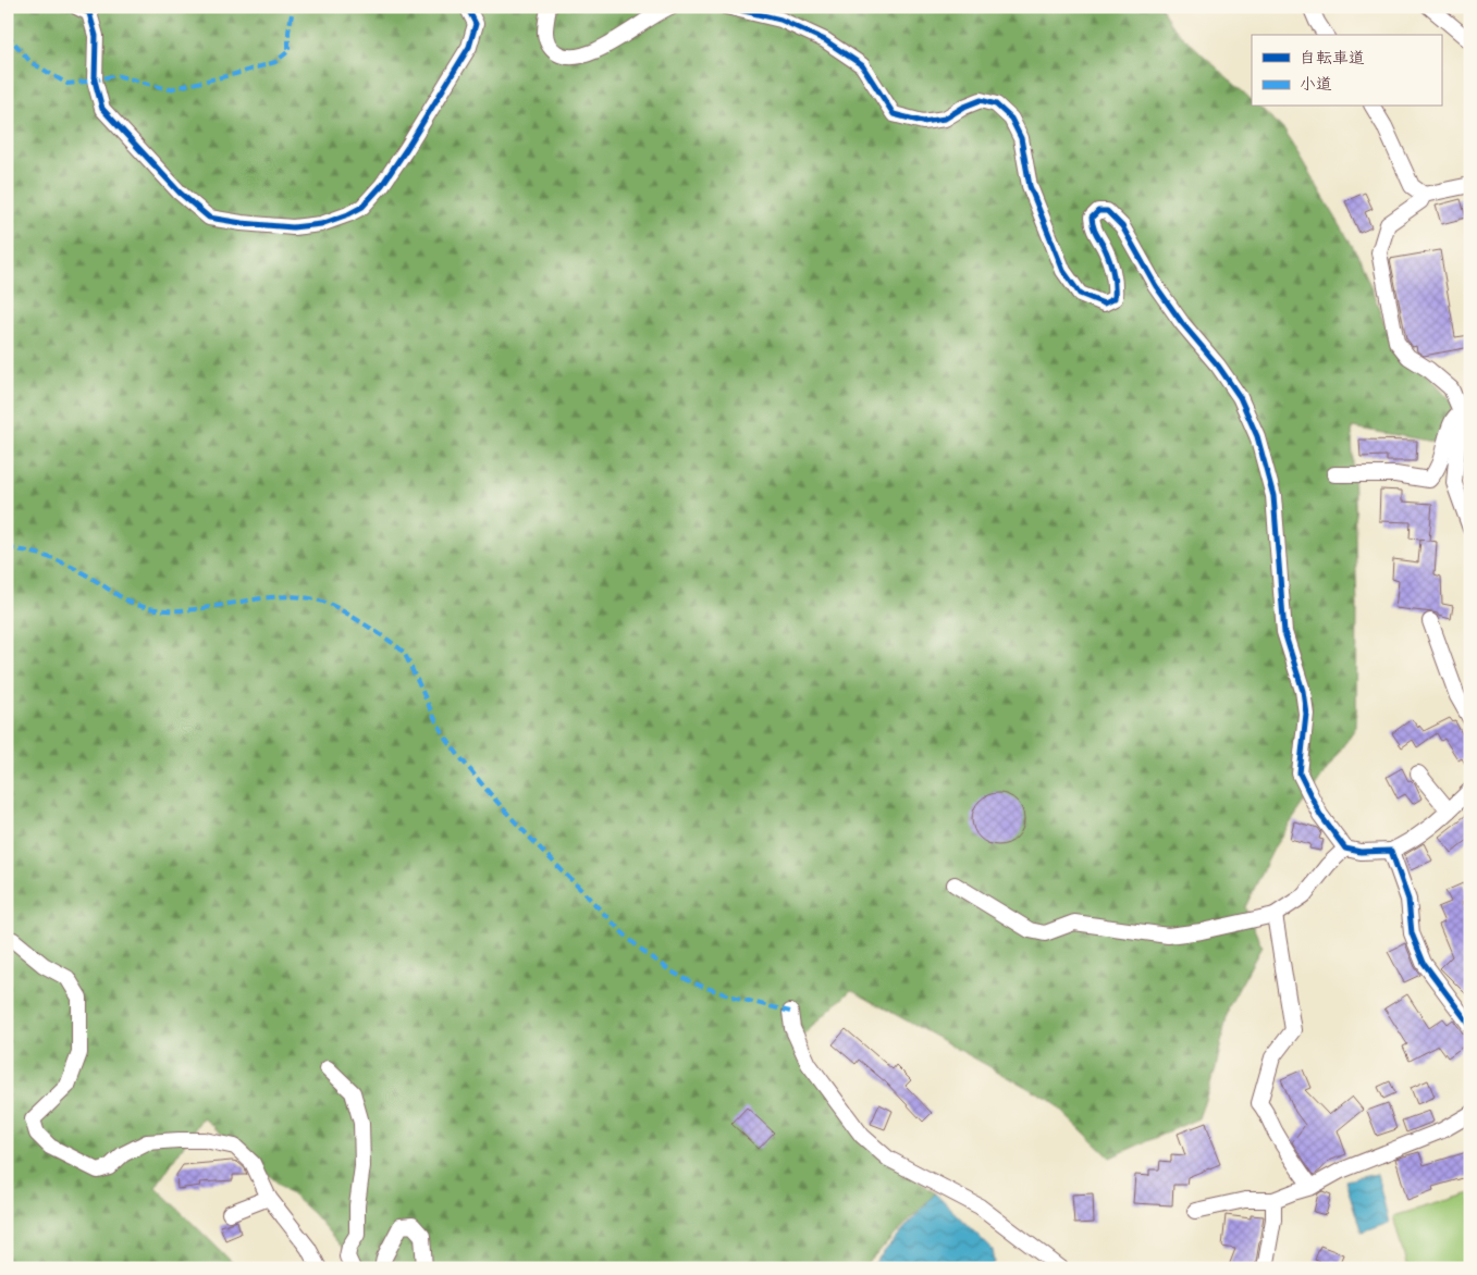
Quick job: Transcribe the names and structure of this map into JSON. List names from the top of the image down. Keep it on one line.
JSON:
{"legend":["自転車道","小道"]}
